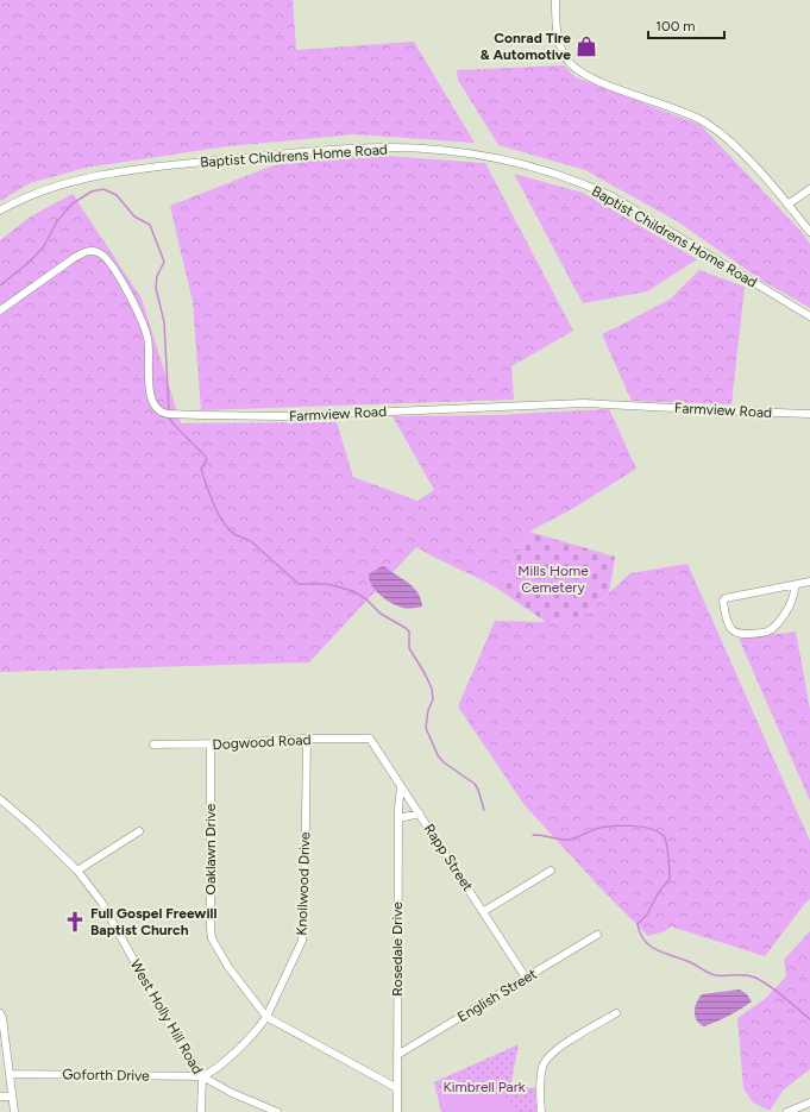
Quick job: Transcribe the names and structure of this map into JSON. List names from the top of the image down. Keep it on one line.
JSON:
{"streets":{"street":["Baptist Childrens Home Road","Farmview Road","Dogwood Road","Oaklawn Drive","Rapp Street","Knollwood Drive","Rosedale Drive","English Street","West Holly Hill Road","Goforth Drive"]},"crossings":[["Dogwood Road","Oaklawn Drive"],["Dogwood Road","Rapp Street"],["Dogwood Road","Knollwood Drive"],["Oaklawn Drive","Knollwood Drive"],["Oaklawn Drive","Rosedale Drive"],["Rapp Street","Rosedale Drive"],["Rapp Street","English Street"],["Knollwood Drive","West Holly Hill Road"],["Knollwood Drive","Goforth Drive"],["Rosedale Drive","English Street"],["West Holly Hill Road","Goforth Drive"]],"parks":["Mills Home Cemetery","Kimbrell Park"],"places":{"shop":["Conrad Tire & Automotive"],"church":["Full Gospel Freewill Baptist Church"]},"scale_bar":"100 m"}
